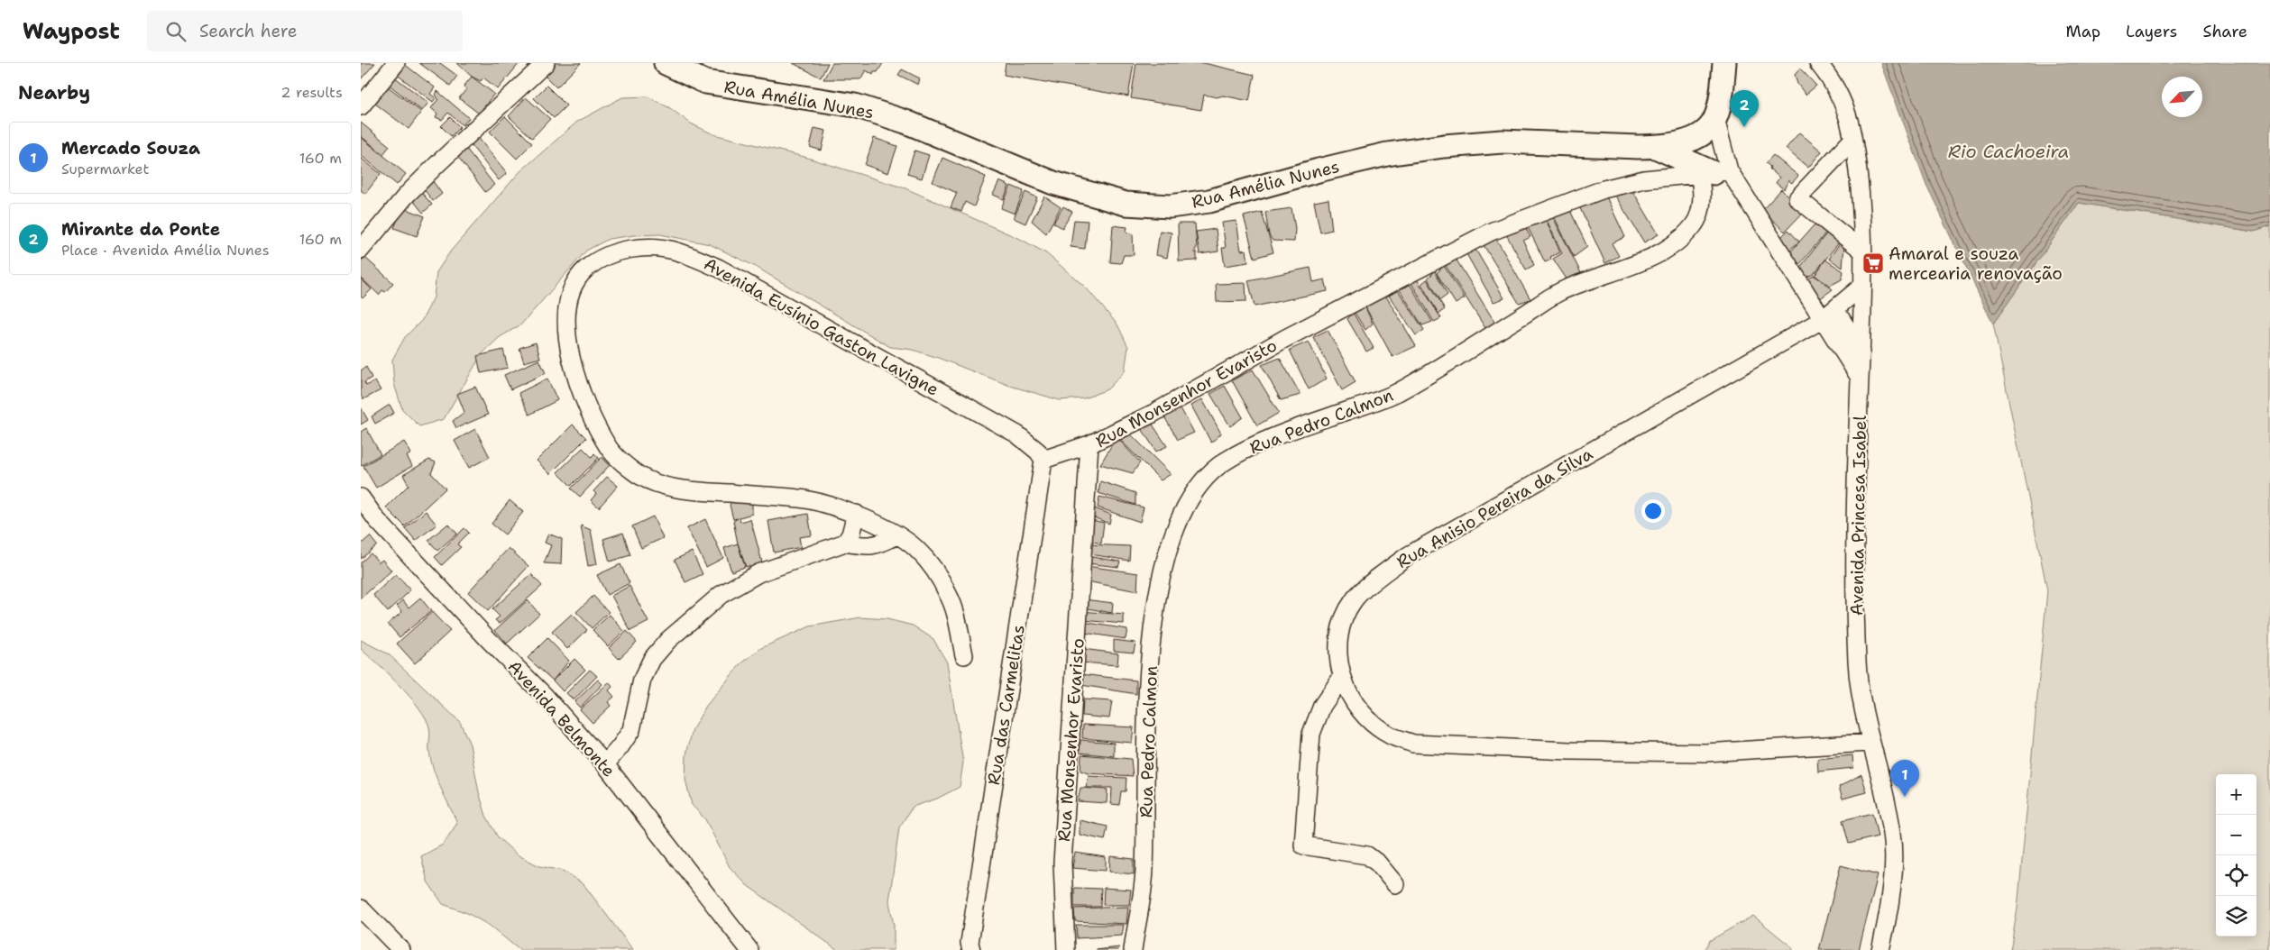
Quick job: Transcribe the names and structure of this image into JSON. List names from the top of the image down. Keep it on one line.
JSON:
{"streets":{"main road":["Rua Amélia Nunes"],"street":["Avenida Eusínio Gaston Lavigne","Rua Monsenhor Evaristo","Rua Pedro Calmon","Rua Anisio Pereira da Silva","Avenida Princesa Isabel","Rua das Carmelitas","Avenida Belmonte"]},"crossings":[["Avenida Eusínio Gaston Lavigne","Rua das Carmelitas"],["Rua Monsenhor Evaristo","Rua Pedro Calmon"],["Rua Anisio Pereira da Silva","Avenida Princesa Isabel"]],"water":["Rio Cachoeira"],"places":{"supermarket":["Amaral e souza mercearia renovação"]},"north":"bottom left","page":{"header":"Waypost","search":"Search here","nav":["Map","Layers","Share"],"heading":["Nearby","2 results"],"pins":["2","1"],"list":[{"mark":"1","name":"Mercado Souza","note":"Supermarket","value":"160 m"},{"mark":"2","name":"Mirante da Ponte","note":"Place · Avenida Amélia Nunes","value":"160 m"}],"map_buttons":["+","−"]}}
